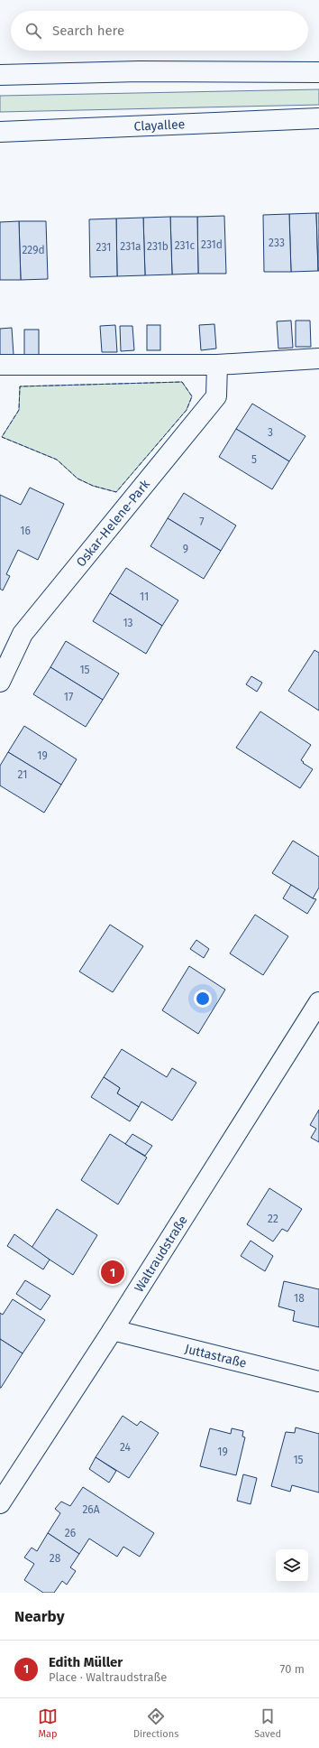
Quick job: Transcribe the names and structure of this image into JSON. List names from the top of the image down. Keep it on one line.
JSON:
{"streets":{"street":["Clayallee","Oskar-Helene-Park","Waltraudstraße","Juttastraße"]},"crossings":[["Waltraudstraße","Juttastraße"]],"house_numbers":["233","231d","231c","231a","231b","231","229d","3","5","7","16","9","11","13","15","17","19","21","22","18","24","19","15","26A","26","28"],"page":{"search":"Search here","pins":"1","heading":"Nearby","list":[{"mark":"1","name":"Edith Müller","note":"Place · Waltraudstraße","value":"70 m"}],"nav":["Map","Directions","Saved"]}}
